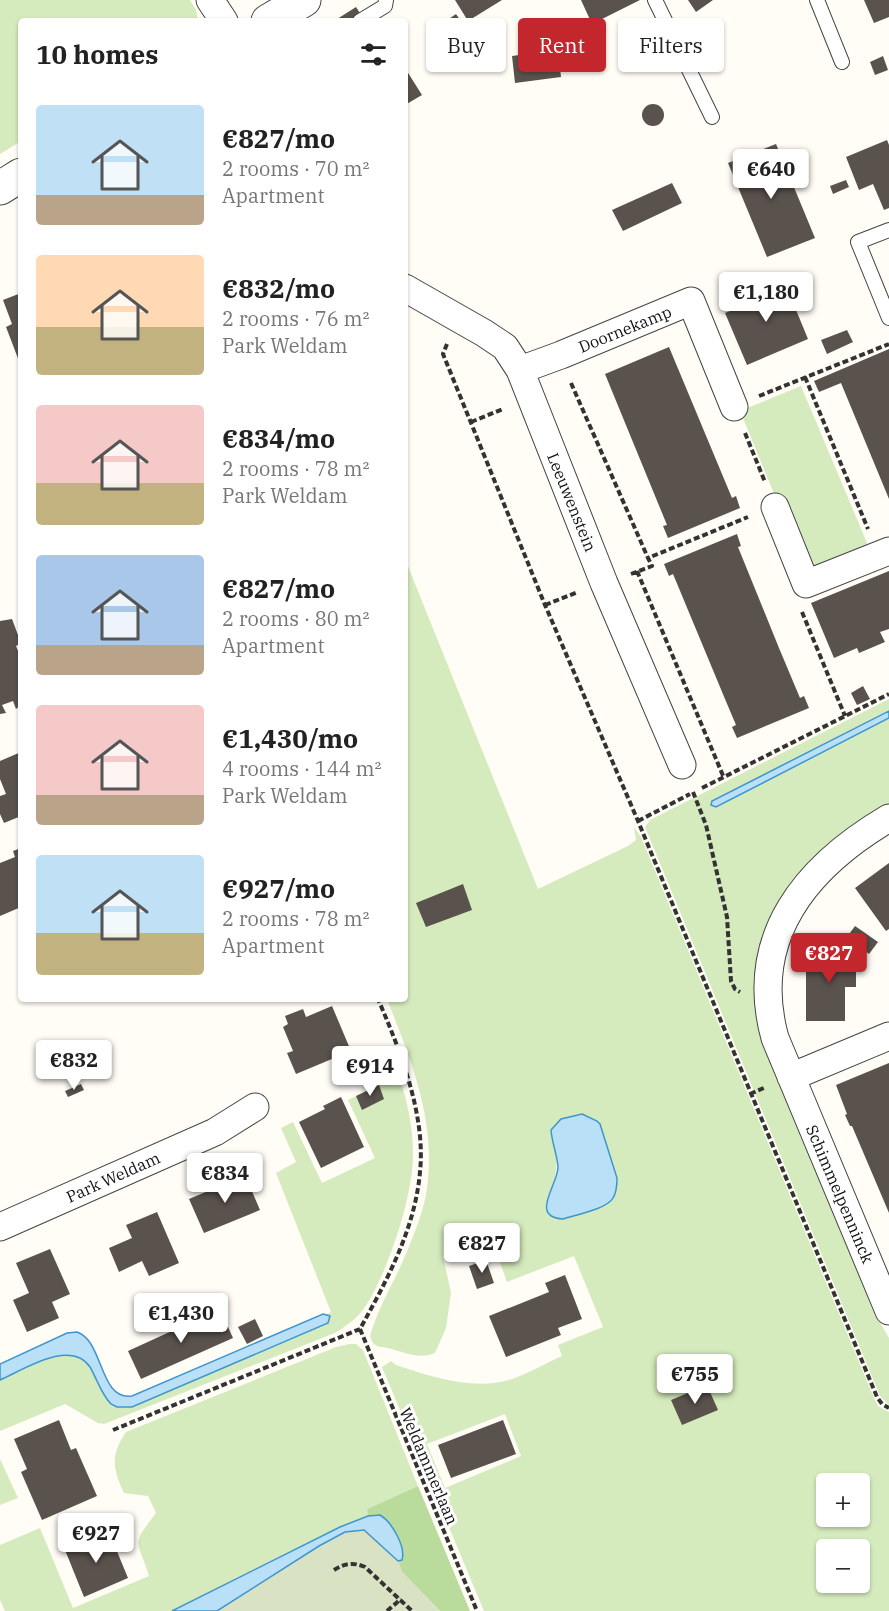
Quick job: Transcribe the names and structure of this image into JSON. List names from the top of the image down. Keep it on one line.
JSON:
{"streets":{"street":["Doornekamp","Leeuwenstein","Park Weldam","Schimmelpenninck"],"path":["Weldammerlaan"]},"crossings":[["Doornekamp","Leeuwenstein"]],"page":{"chip":["Buy","Rent","Filters"],"heading":"10 homes","list":[{"name":"€827/mo","note":"2 rooms · 70 m² · Apartment"},{"name":"€832/mo","note":"2 rooms · 76 m² · Park Weldam"},{"name":"€834/mo","note":"2 rooms · 78 m² · Park Weldam"},{"name":"€827/mo","note":"2 rooms · 80 m² · Apartment"},{"name":"€1,430/mo","note":"4 rooms · 144 m² · Park Weldam"},{"name":"€927/mo","note":"2 rooms · 78 m² · Apartment"}],"price":["€640","€1,180","€827","€832","€914","€834","€827","€1,430","€755","€927"],"map_buttons":["+","−"]}}
